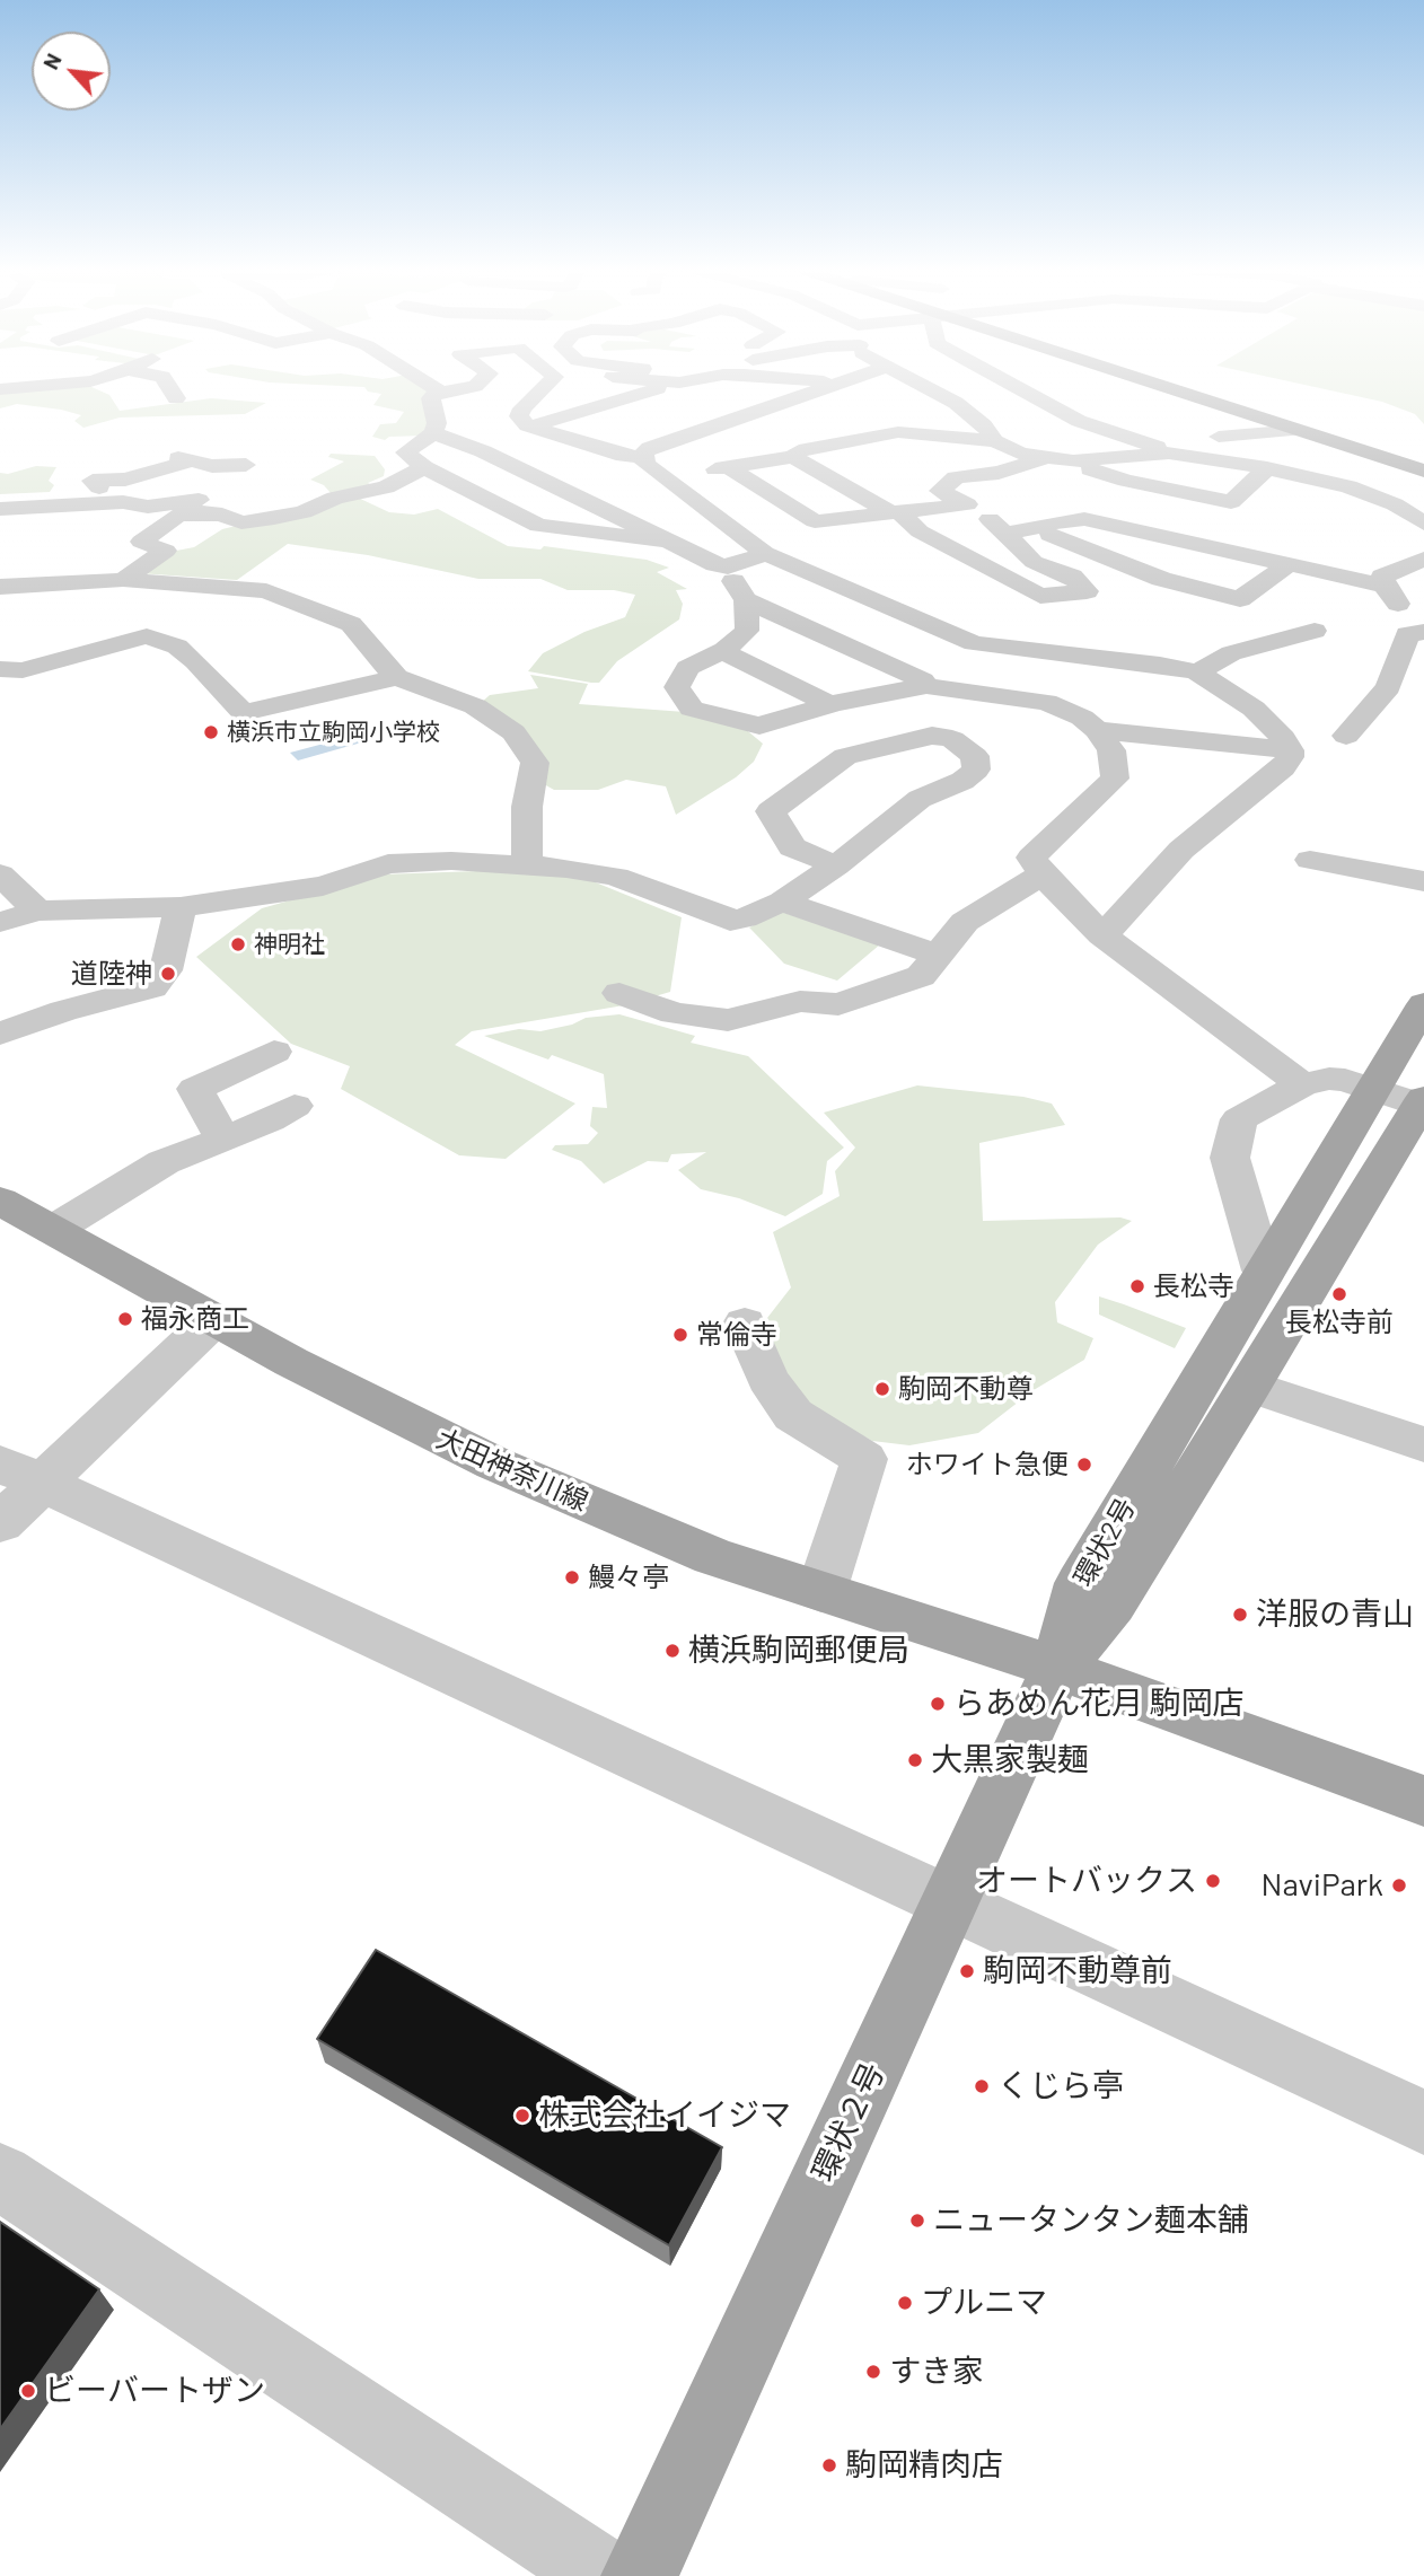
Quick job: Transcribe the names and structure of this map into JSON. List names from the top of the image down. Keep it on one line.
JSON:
{"streets":{"main road":["大田神奈川線","環状2号","環状２号"]},"crossings":[["大田神奈川線","環状2号"],["大田神奈川線","環状２号"],["環状2号","環状２号"]],"places":["横浜市立駒岡小学校","神明社","道陸神","長松寺","長松寺前","福永商工","常倫寺","駒岡不動尊","ホワイト急便","鰻々亭","洋服の青山","横浜駒岡郵便局","らあめん花月 駒岡店","大黒家製麺","オートバックス","NaviPark","駒岡不動尊前","くじら亭","株式会社イイジマ","ニュータンタン麺本舗","プルニマ","すき家","ビーバートザン","駒岡精肉店"],"north":"top left"}
